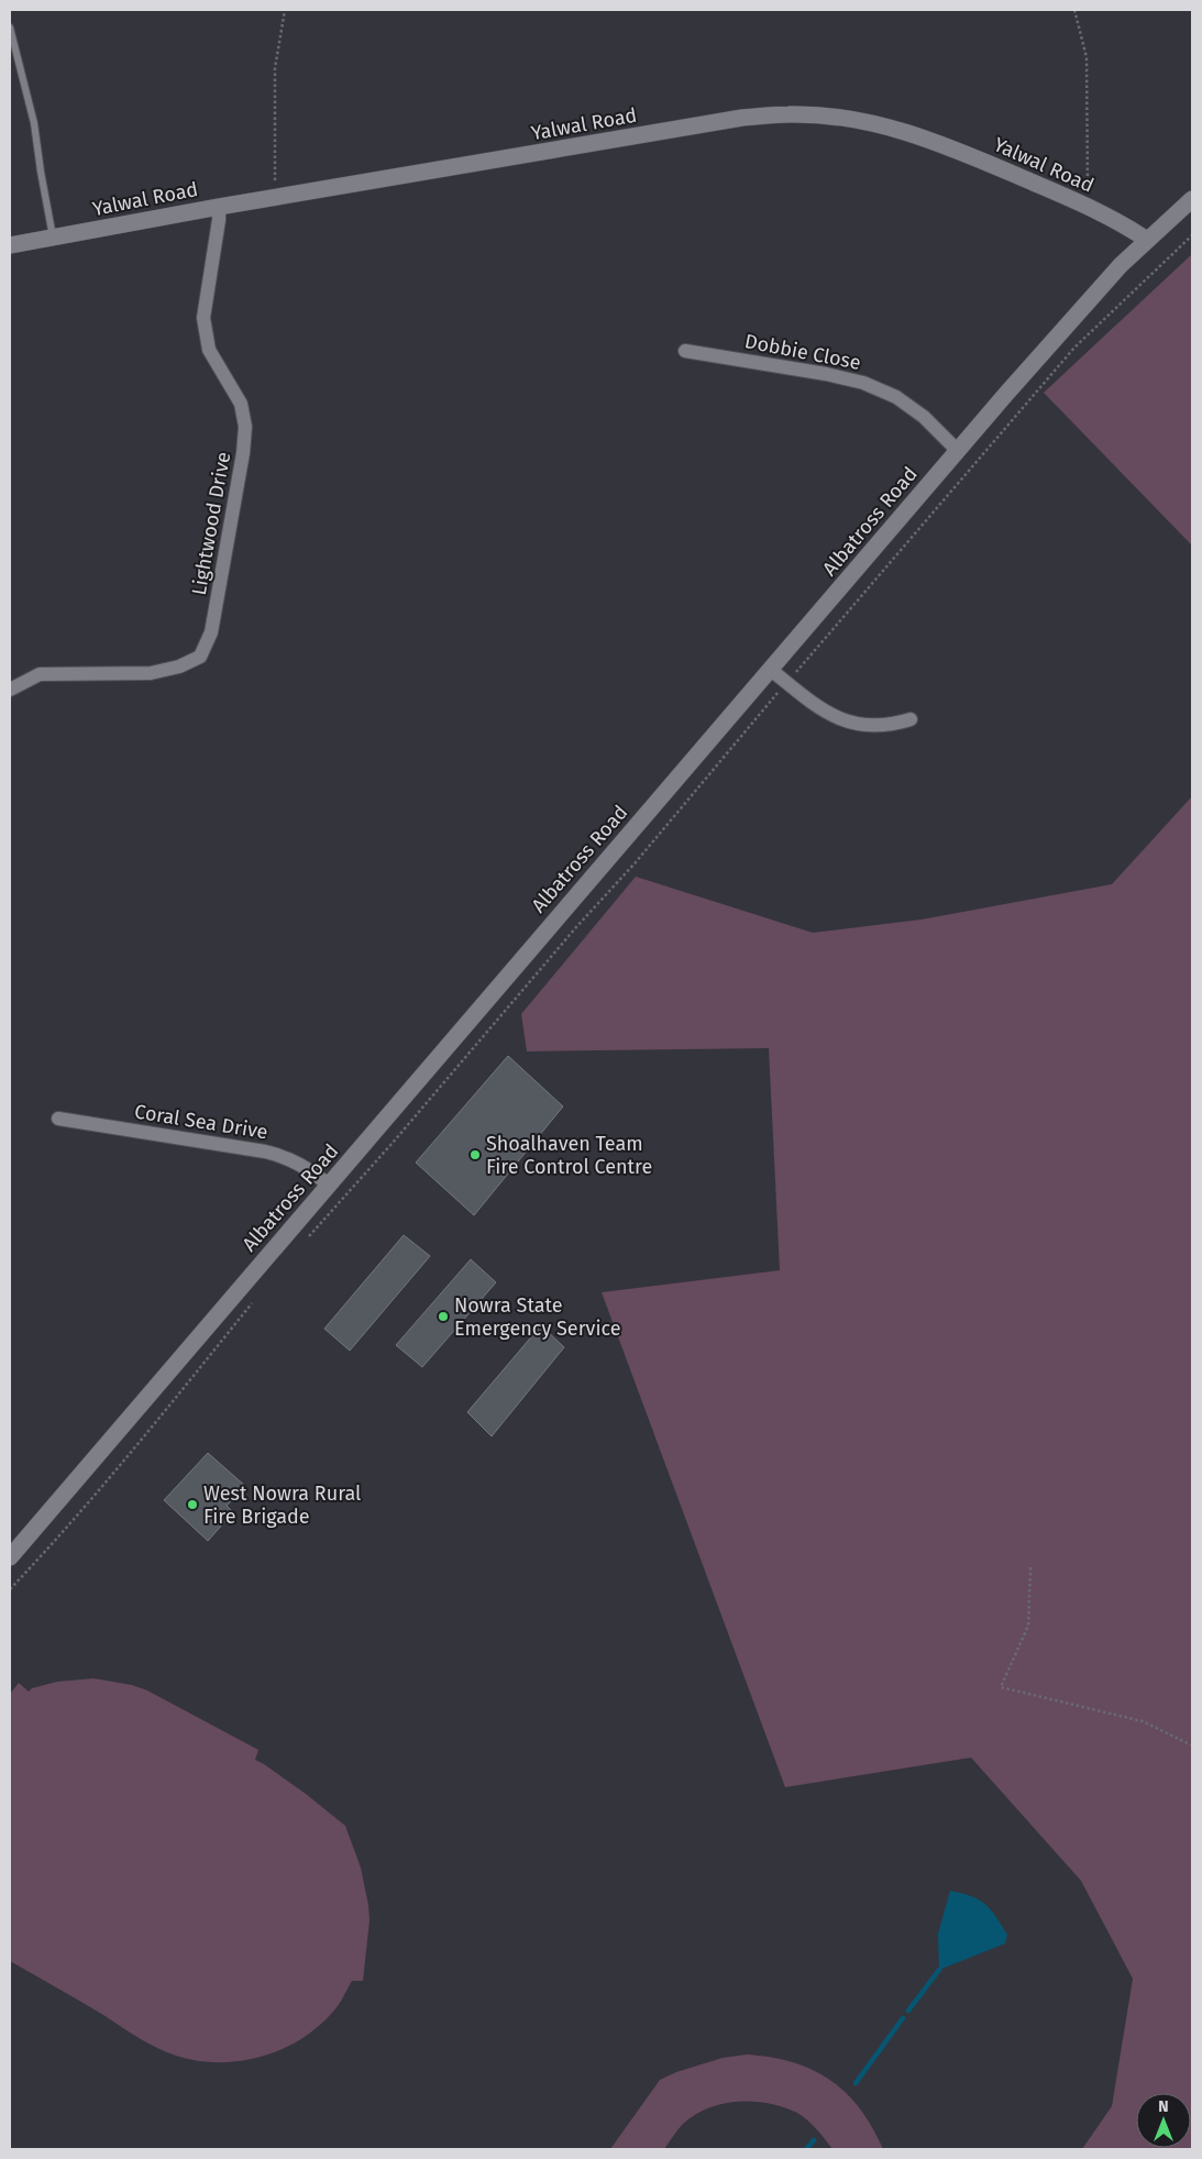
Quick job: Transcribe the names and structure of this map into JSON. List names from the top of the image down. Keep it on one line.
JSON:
{"streets":{"main road":["Yalwal Road","Albatross Road"],"street":["Dobbie Close","Lightwood Drive","Coral Sea Drive"]},"crossings":[["Yalwal Road","Albatross Road"],["Yalwal Road","Lightwood Drive"],["Dobbie Close","Albatross Road"],["Albatross Road","Coral Sea Drive"]],"places":["Shoalhaven Team Fire Control Centre","Nowra State Emergency Service","West Nowra Rural Fire Brigade"],"north":"top"}
